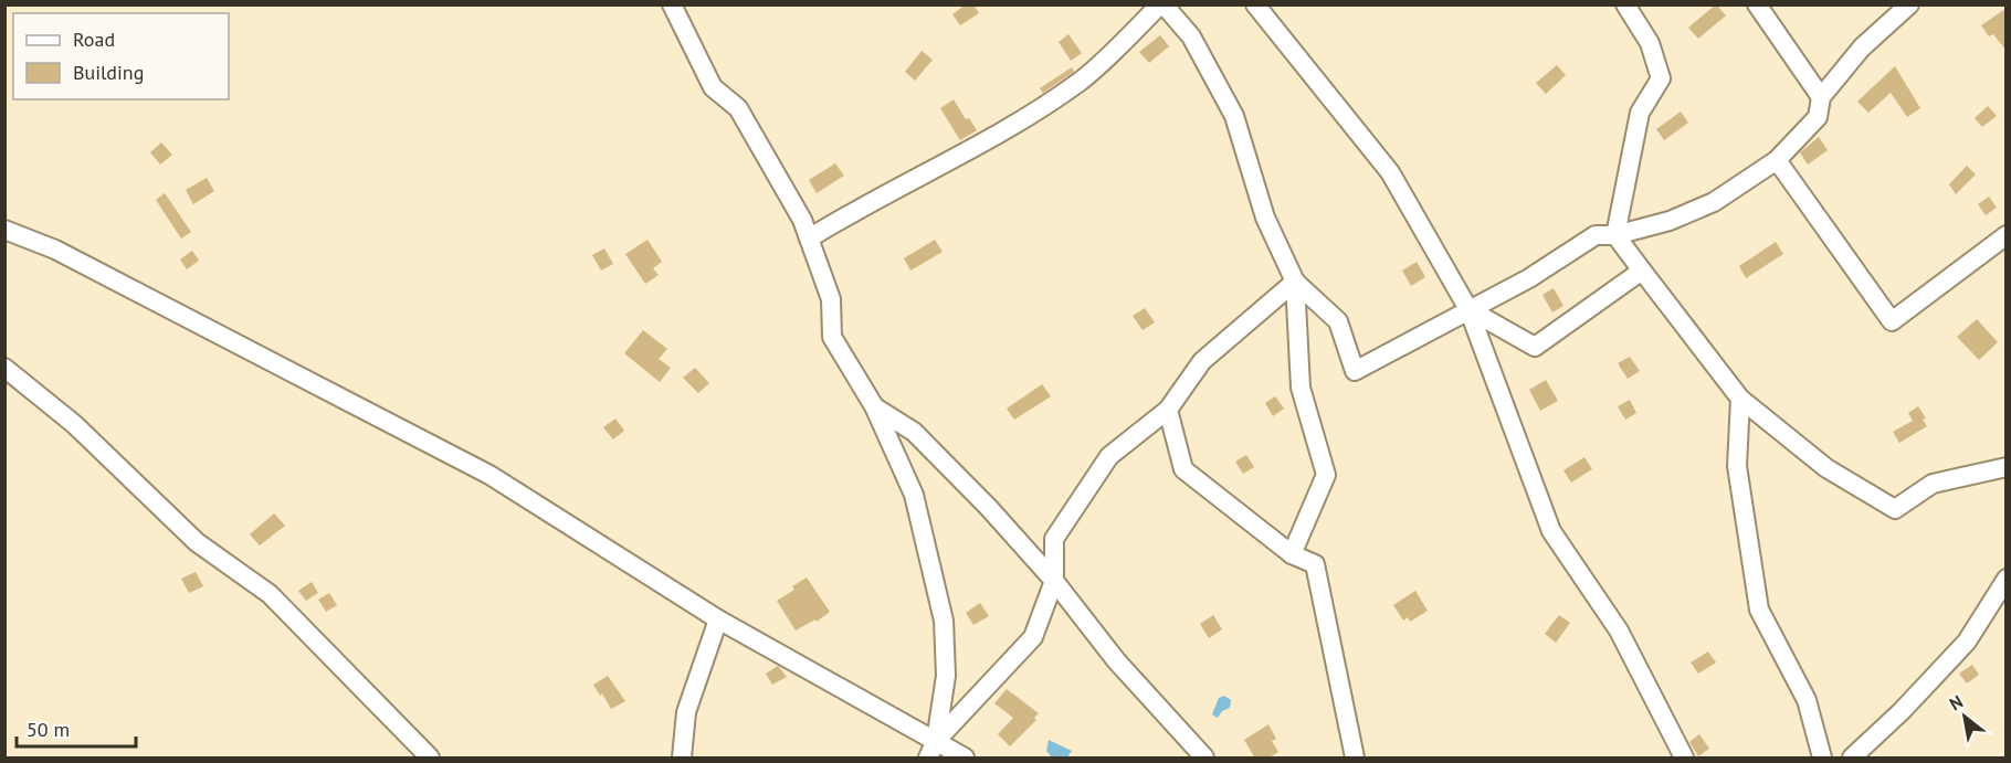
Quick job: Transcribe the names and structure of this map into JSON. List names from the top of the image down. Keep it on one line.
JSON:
{"legend":["Road","Building"],"scale_bar":"50 m","north":"top left"}
